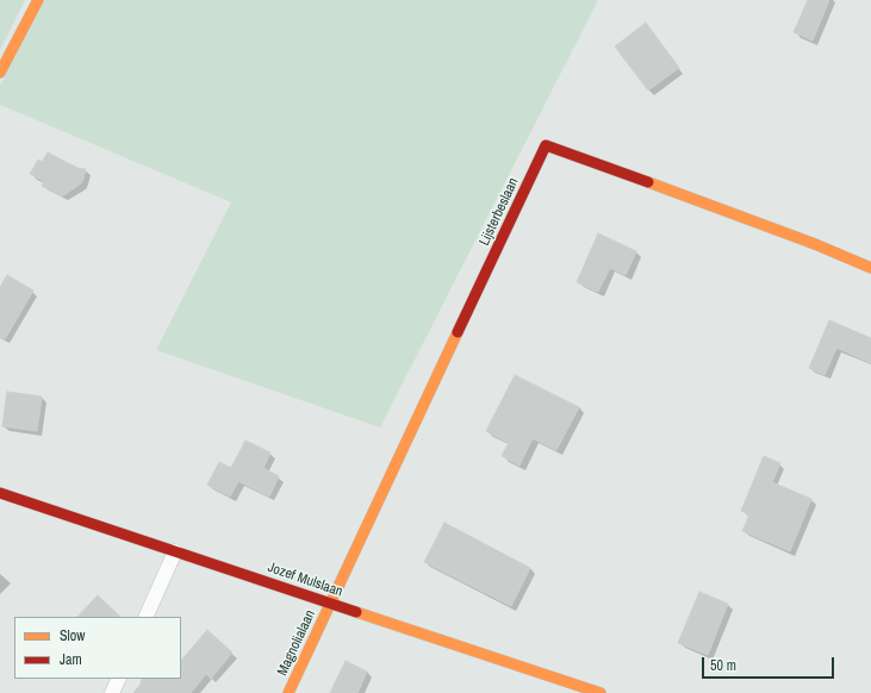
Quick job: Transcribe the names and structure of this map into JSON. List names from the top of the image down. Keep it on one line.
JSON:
{"streets":{"street":["Lijsterbeslaan","Jozef Mulslaan","Magnolialaan"]},"crossings":[["Lijsterbeslaan","Jozef Mulslaan"],["Lijsterbeslaan","Magnolialaan"],["Jozef Mulslaan","Magnolialaan"]],"legend":["Slow","Jam"],"scale_bar":"50 m"}
